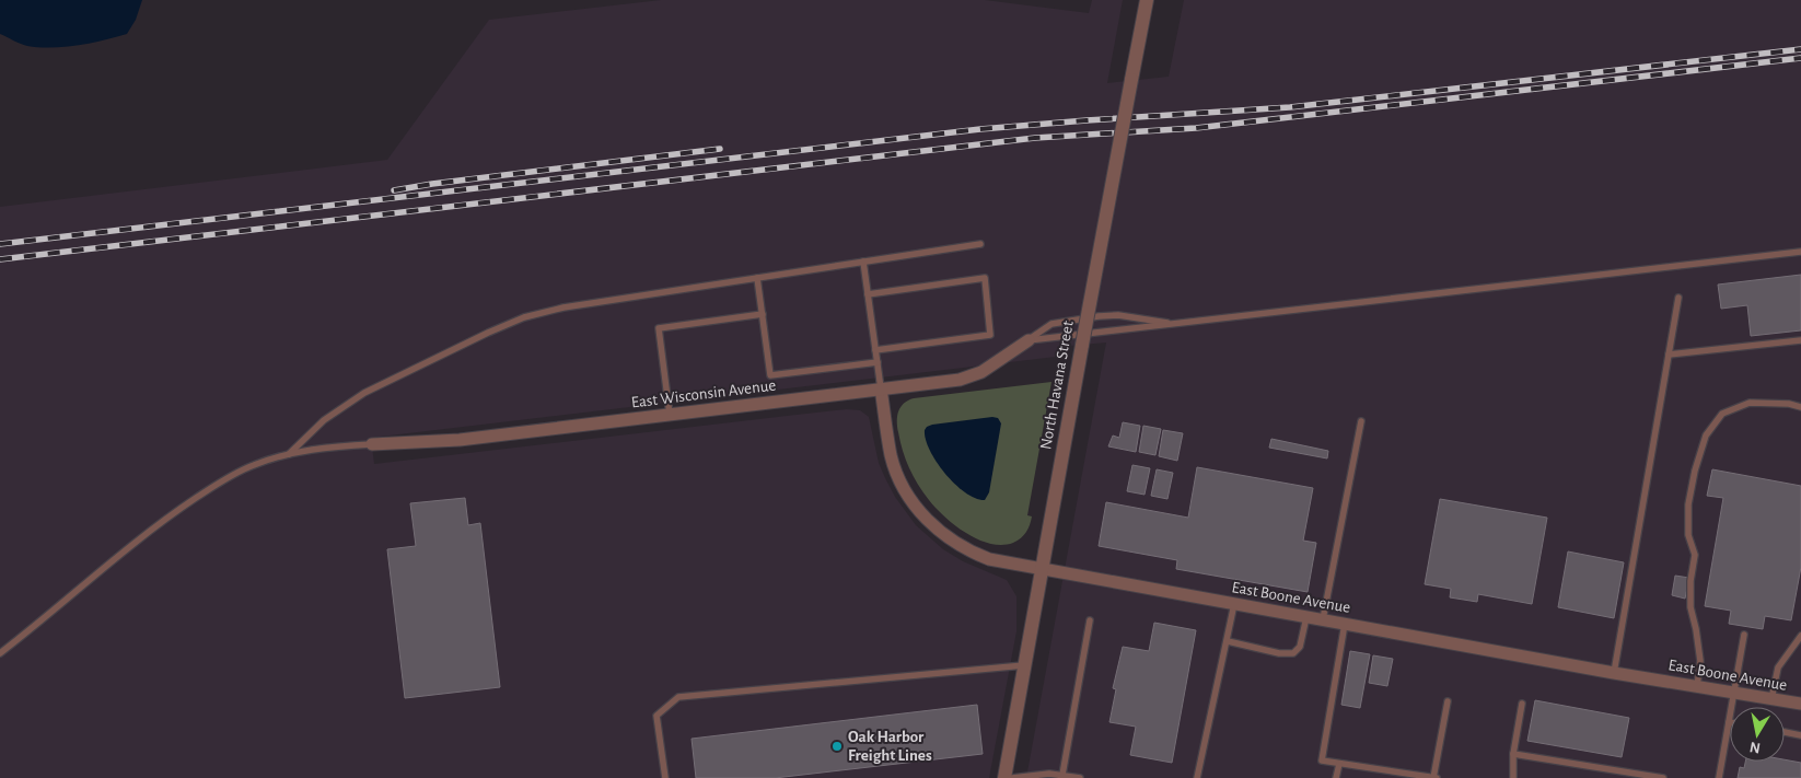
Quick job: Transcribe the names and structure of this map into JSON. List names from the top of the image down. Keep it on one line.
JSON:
{"streets":{"street":["North Havana Street","East Wisconsin Avenue","East Boone Avenue"]},"crossings":[["North Havana Street","East Boone Avenue"],["East Wisconsin Avenue","East Boone Avenue"]],"places":["Oak Harbor Freight Lines"],"north":"bottom"}
